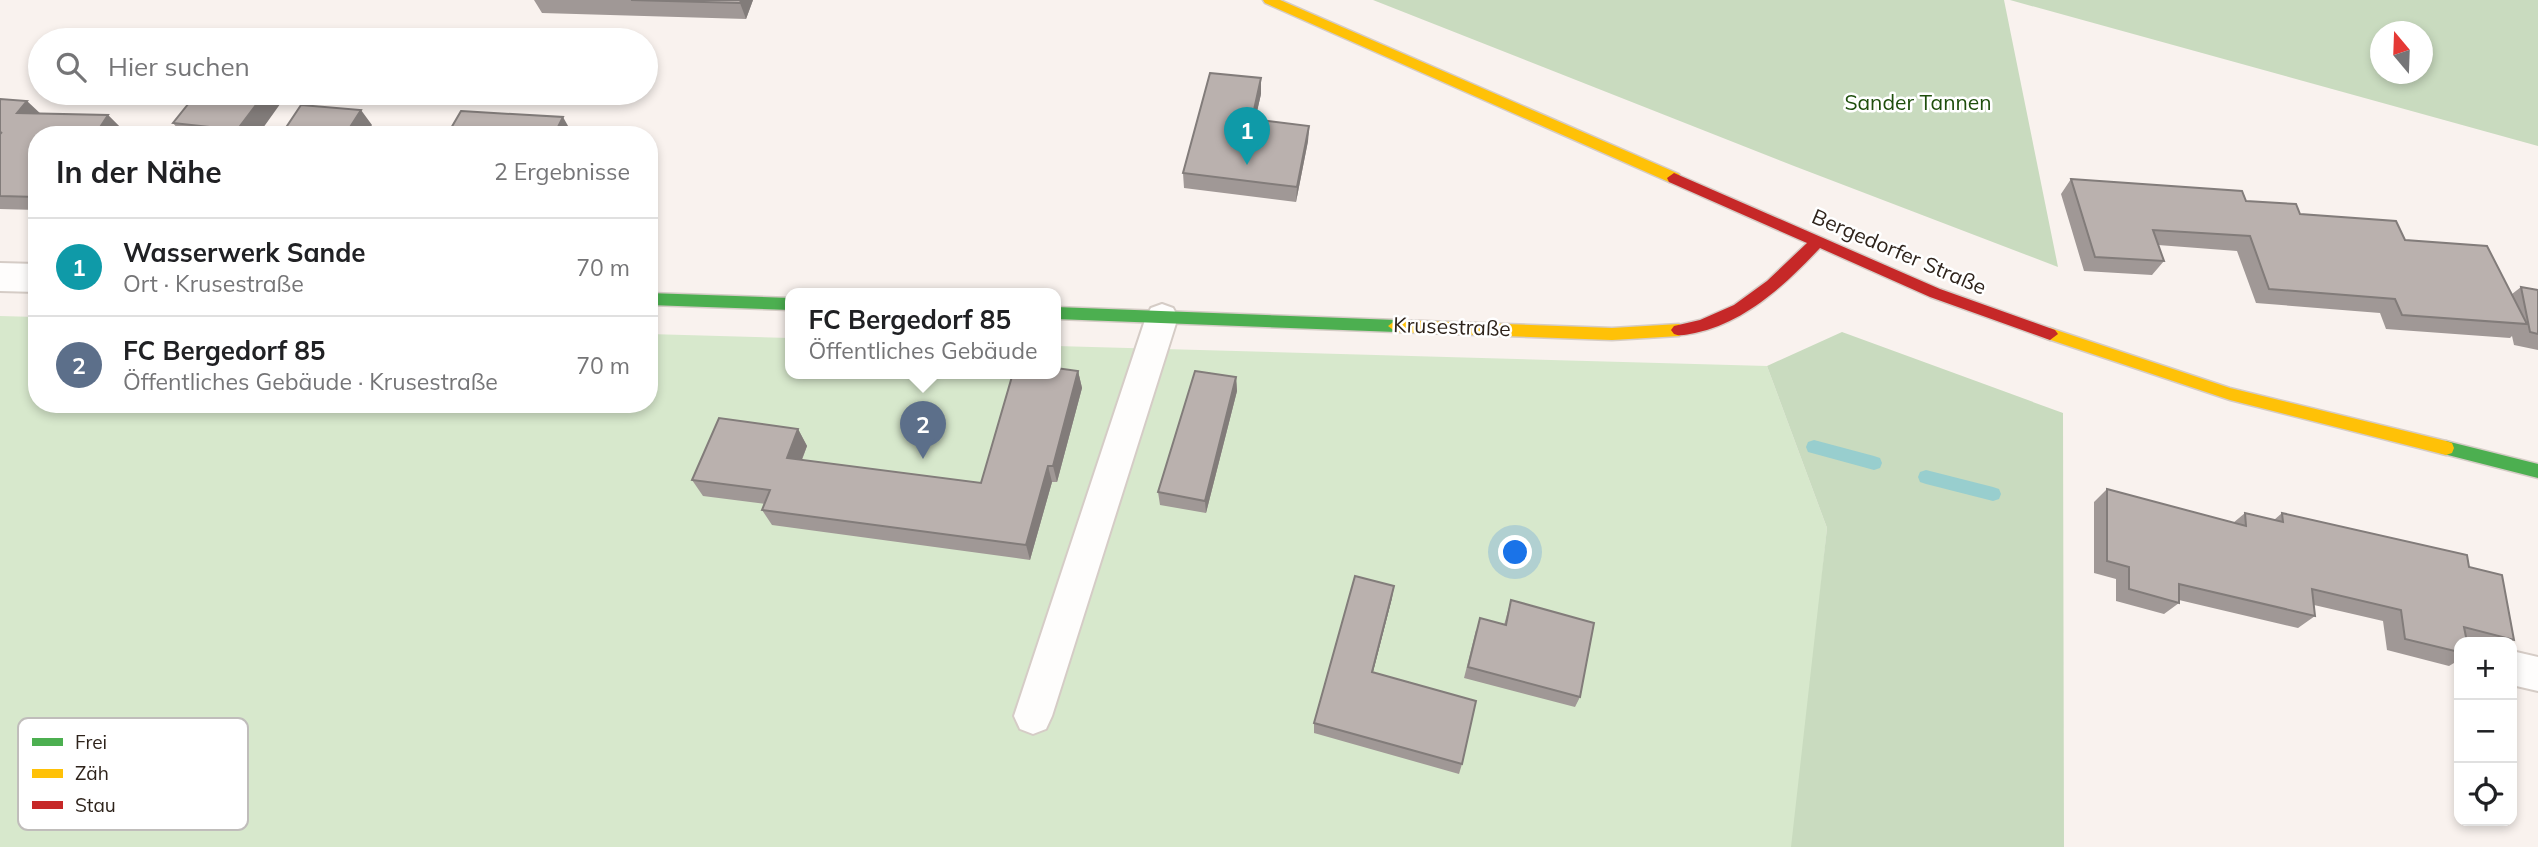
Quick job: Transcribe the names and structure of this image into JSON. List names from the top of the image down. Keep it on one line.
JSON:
{"streets":{"main road":["Bergedorfer Straße","Krusestraße"]},"crossings":[["Bergedorfer Straße","Krusestraße"]],"parks":["Sander Tannen"],"legend":["Frei","Zäh","Stau"],"north":"top","page":{"search":"Hier suchen","pins":["1","2"],"heading":["In der Nähe","2 Ergebnisse"],"list":[{"mark":"1","name":"Wasserwerk Sande","note":"Ort · Krusestraße","value":"70 m"},{"mark":"2","name":"FC Bergedorf 85","note":"Öffentliches Gebäude · Krusestraße","value":"70 m"}],"popup":["FC Bergedorf 85","Öffentliches Gebäude"],"map_buttons":["+","−"]}}
